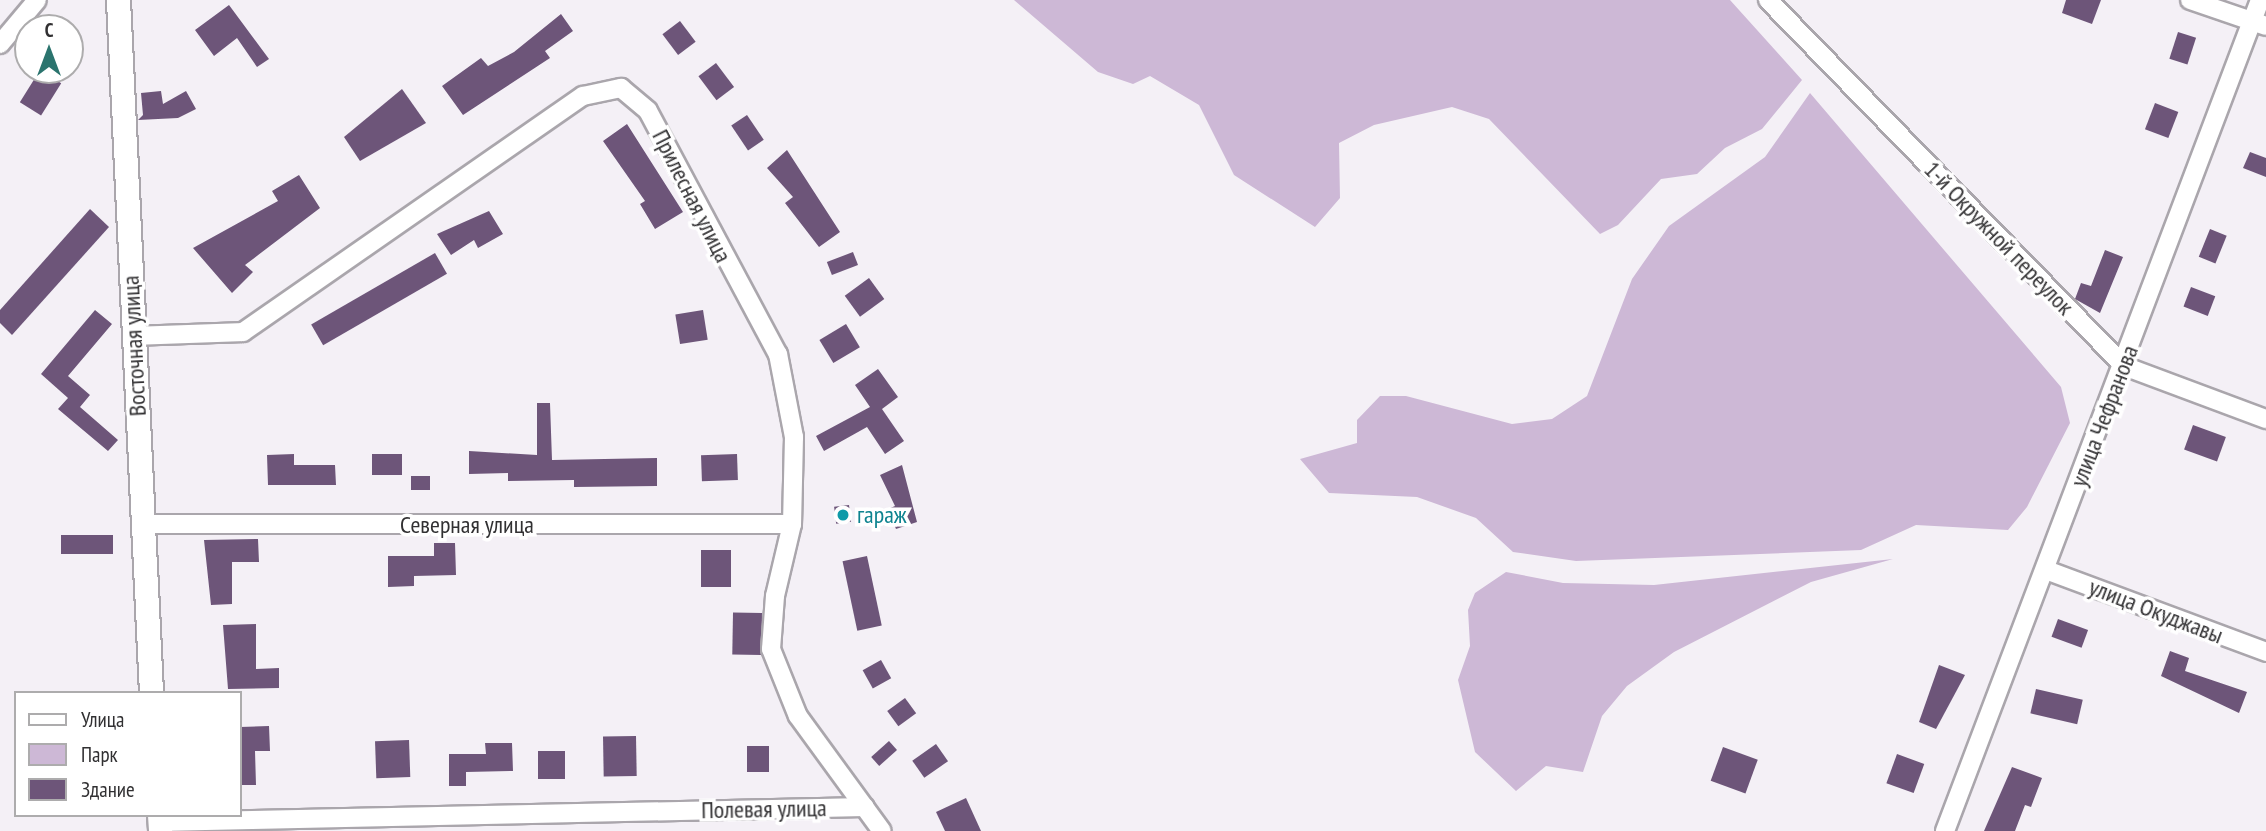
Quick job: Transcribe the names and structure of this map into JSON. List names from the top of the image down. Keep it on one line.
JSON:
{"streets":{"street":["Прилесная улица","1-й Окружной переулок","Восточная улица","улица Чефранова","Северная улица","улица Окуджавы","Полевая улица"]},"crossings":[["Прилесная улица","Восточная улица"],["Прилесная улица","Северная улица"],["Прилесная улица","Полевая улица"],["1-й Окружной переулок","улица Чефранова"],["Восточная улица","Северная улица"],["улица Чефранова","улица Окуджавы"]],"places":["гараж"],"legend":["Улица","Парк","Здание"],"north":"top"}
